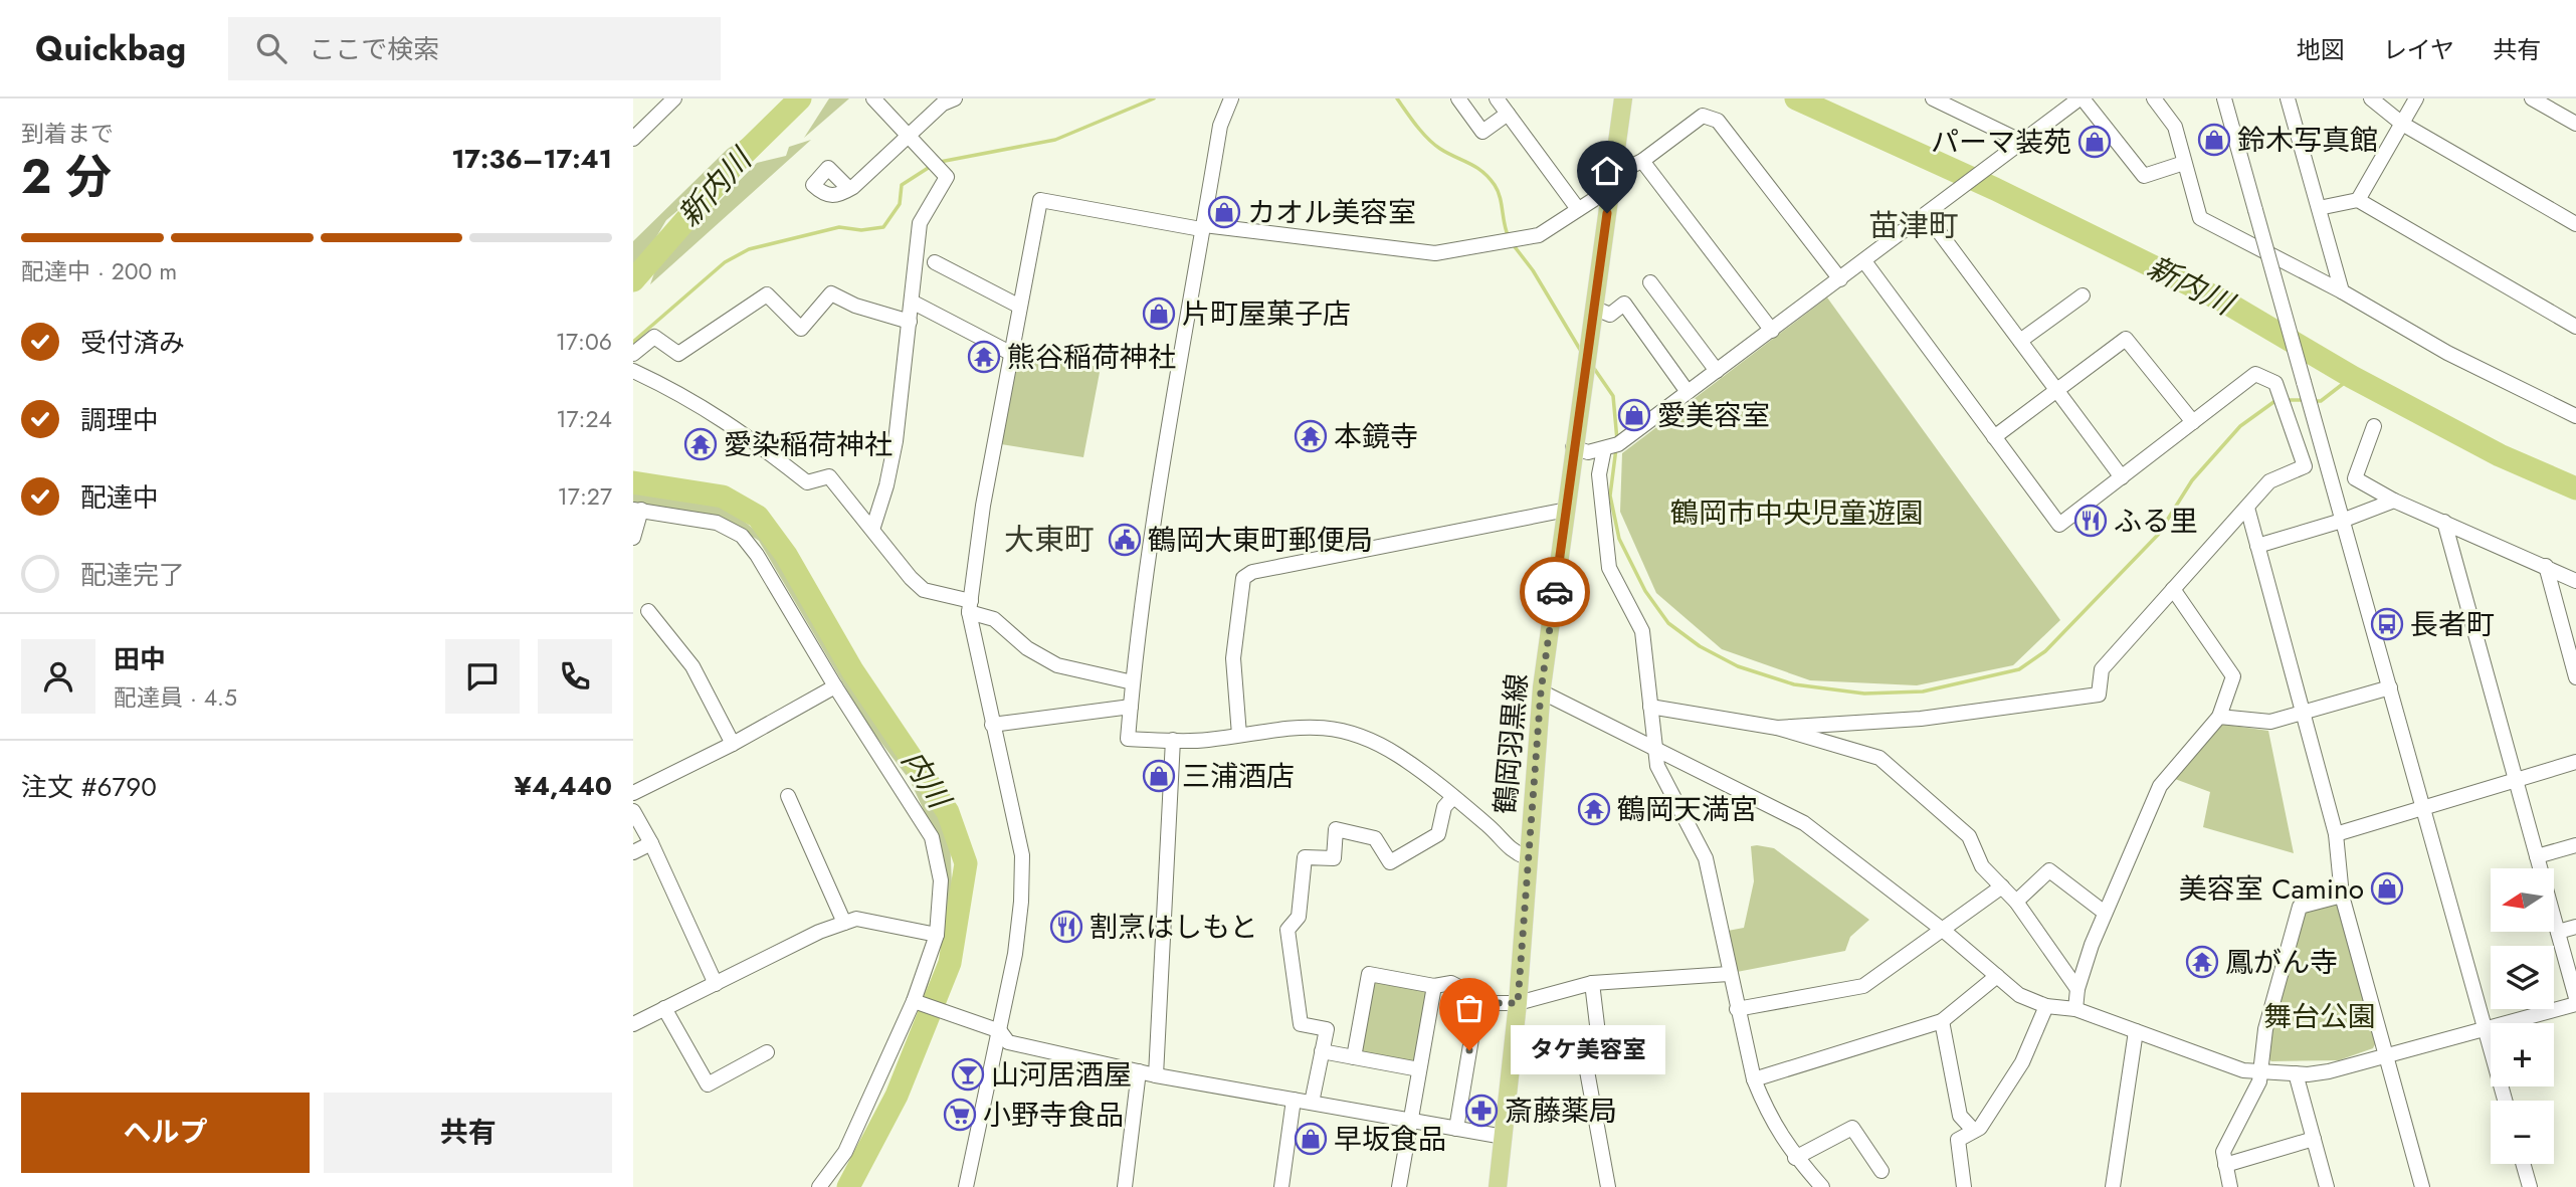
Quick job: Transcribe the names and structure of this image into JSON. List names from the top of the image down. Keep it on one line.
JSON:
{"streets":{"main road":["鶴岡羽黒線"]},"districts":["苗津町","大東町"],"water":["新内川","内川"],"parks":["鶴岡市中央児童遊園","舞台公園"],"places":{"shop":["鈴木写真館","パーマ装苑","カオル美容室","片町屋菓子店","愛美容室","三浦酒店","美容室 Camino","早坂食品"],"temple":["熊谷稲荷神社","本鏡寺","愛染稲荷神社","鶴岡天満宮","鳳がん寺"],"restaurant":["ふる里","割烹はしもと"],"public building":["鶴岡大東町郵便局"],"bus stop":["長者町"],"other":["タケ美容室"],"bar":["山河居酒屋"],"pharmacy":["斎藤薬局"],"supermarket":["小野寺食品"]},"north":"left","page":{"header":"Quickbag","search":"ここで検索","nav":["地図","レイヤ","共有"],"heading":["2 分","到着まで","17:36–17:41"],"panel":["田中","配達員 · 4.5","注文 #6790","¥4,440"],"bar":"配達中 · 200 m","list":[["受付済み","17:06"],["調理中","17:24"],["配達中","17:27"],"配達完了"],"map_buttons":["+","−"],"bubble":"タケ美容室","buttons":["ヘルプ","共有"]}}
